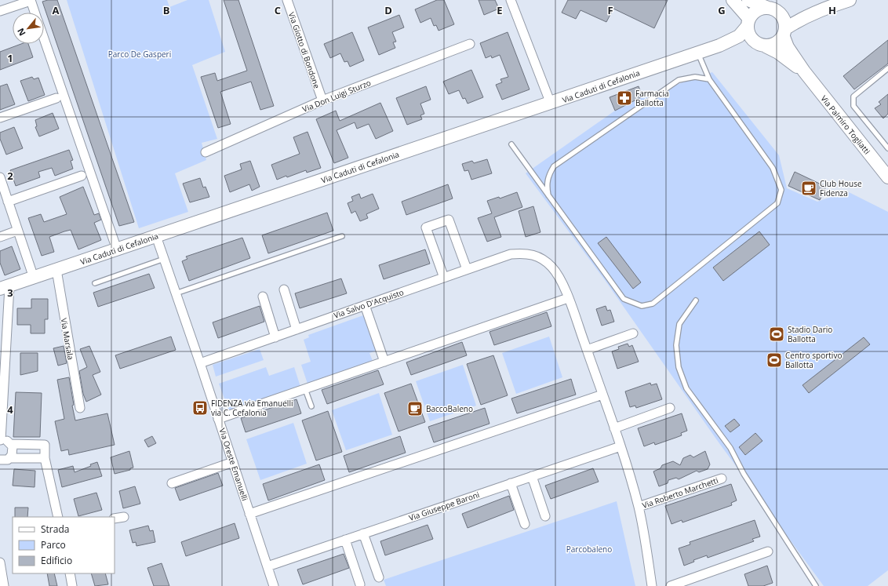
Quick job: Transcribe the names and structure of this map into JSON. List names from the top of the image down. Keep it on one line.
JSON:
{"streets":{"street":["Via Giotto di Bondone","Via Caduti di Cefalonia","Via Don Luigi Sturzo","Via Palmiro Togliatti","Via Salvo D'Acquisto","Via Marsala","Via Oreste Emanuelli","Via Roberto Marchetti","Via Giuseppe Baroni"]},"crossings":[["Via Giotto di Bondone","Via Don Luigi Sturzo"],["Via Caduti di Cefalonia","Via Palmiro Togliatti"],["Via Caduti di Cefalonia","Via Marsala"],["Via Caduti di Cefalonia","Via Oreste Emanuelli"],["Via Salvo D'Acquisto","Via Oreste Emanuelli"],["Via Salvo D'Acquisto","Via Roberto Marchetti"],["Via Oreste Emanuelli","Via Giuseppe Baroni"],["Via Roberto Marchetti","Via Giuseppe Baroni"]],"parks":["Parco De Gasperi","Parcobaleno"],"places":{"pharmacy":["Farmacia Ballotta"],"cafe":["Club House Fidenza","BaccoBaleno"],"sports":["Stadio Dario Ballotta","Centro sportivo Ballotta"],"bus stop":["FIDENZA via Emanuelli via C. Cefalonia"]},"legend":["Strada","Parco","Edificio"],"north":"bottom left","grid":{"columns":["A","B","C","D","E","F","G","H"],"rows":["1","2","3","4"]}}
